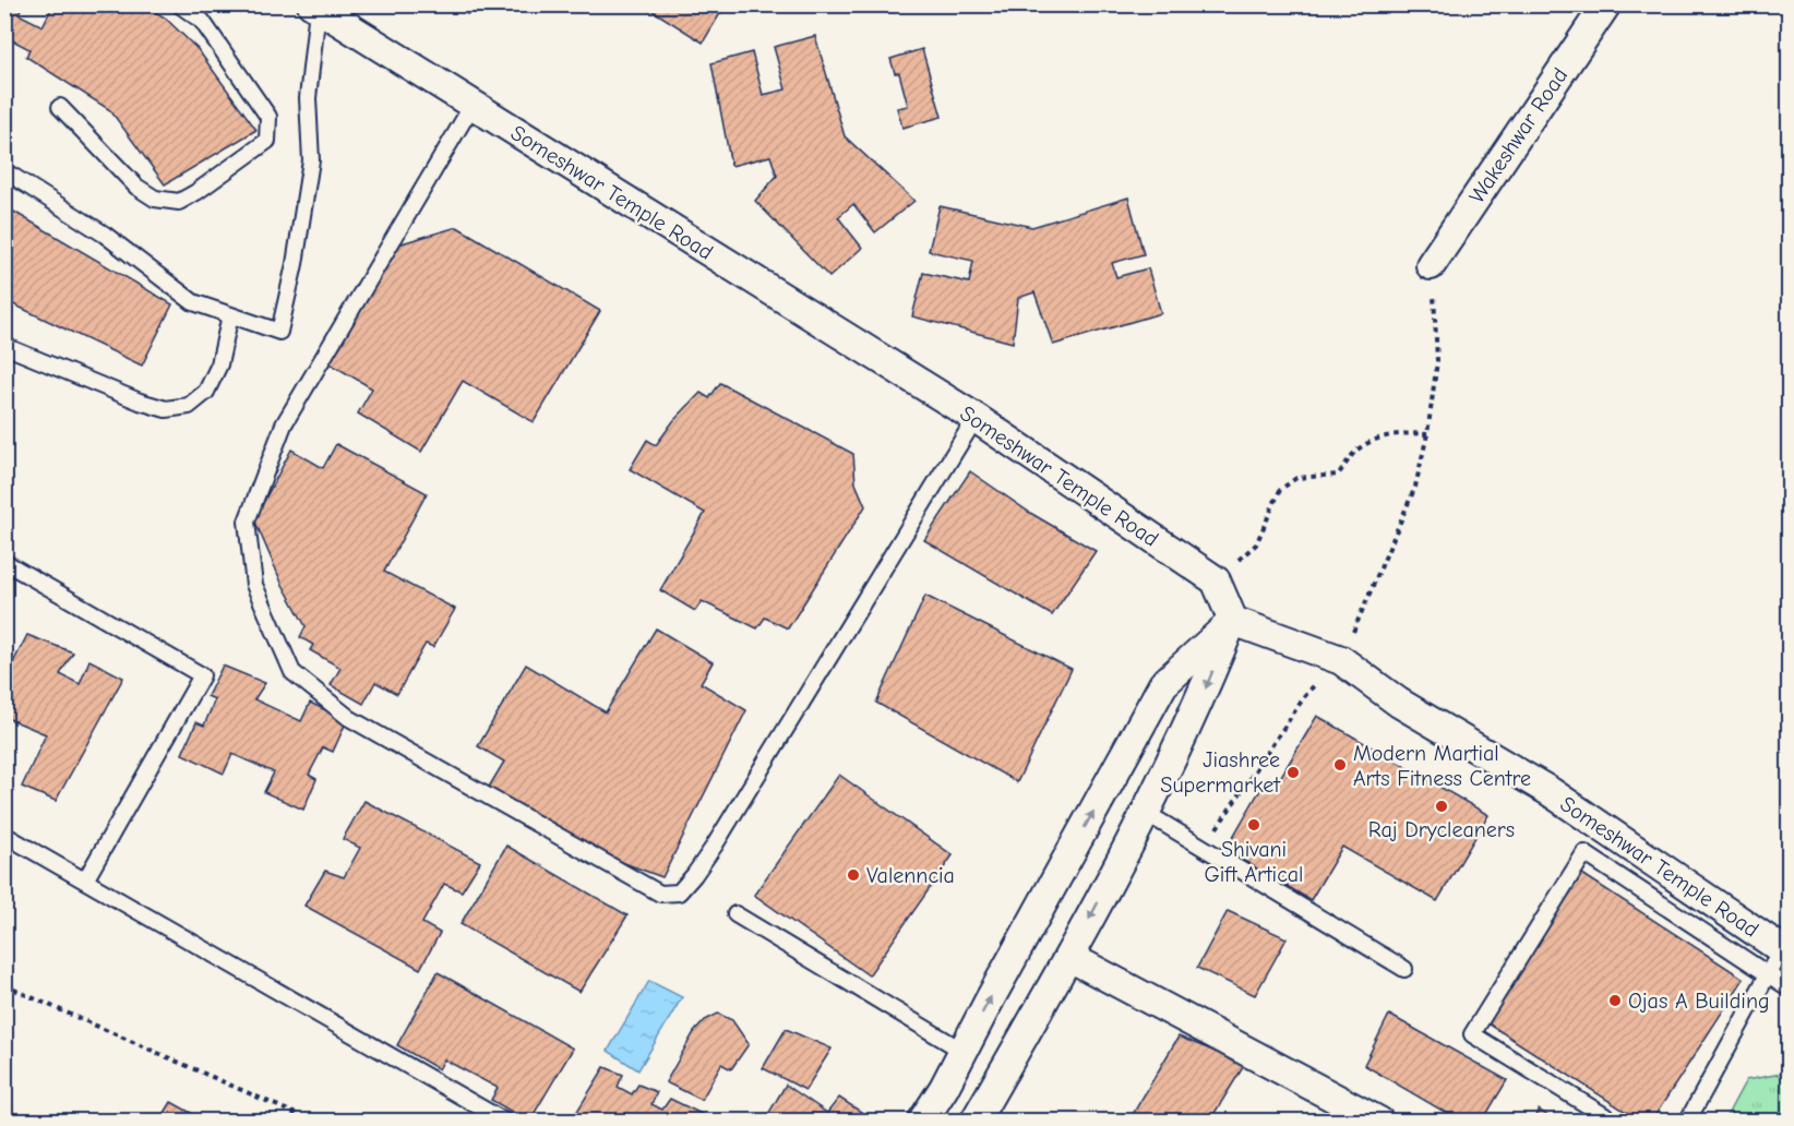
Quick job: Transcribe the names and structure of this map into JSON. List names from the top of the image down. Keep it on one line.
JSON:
{"streets":{"street":["Wakeshwar Road","Someshwar Temple Road"]},"places":["Modern Martial Arts Fitness Centre","Jiashree Supermarket","Raj Drycleaners","Shivani Gift Artical","Valenncia","Ojas A Building"]}
